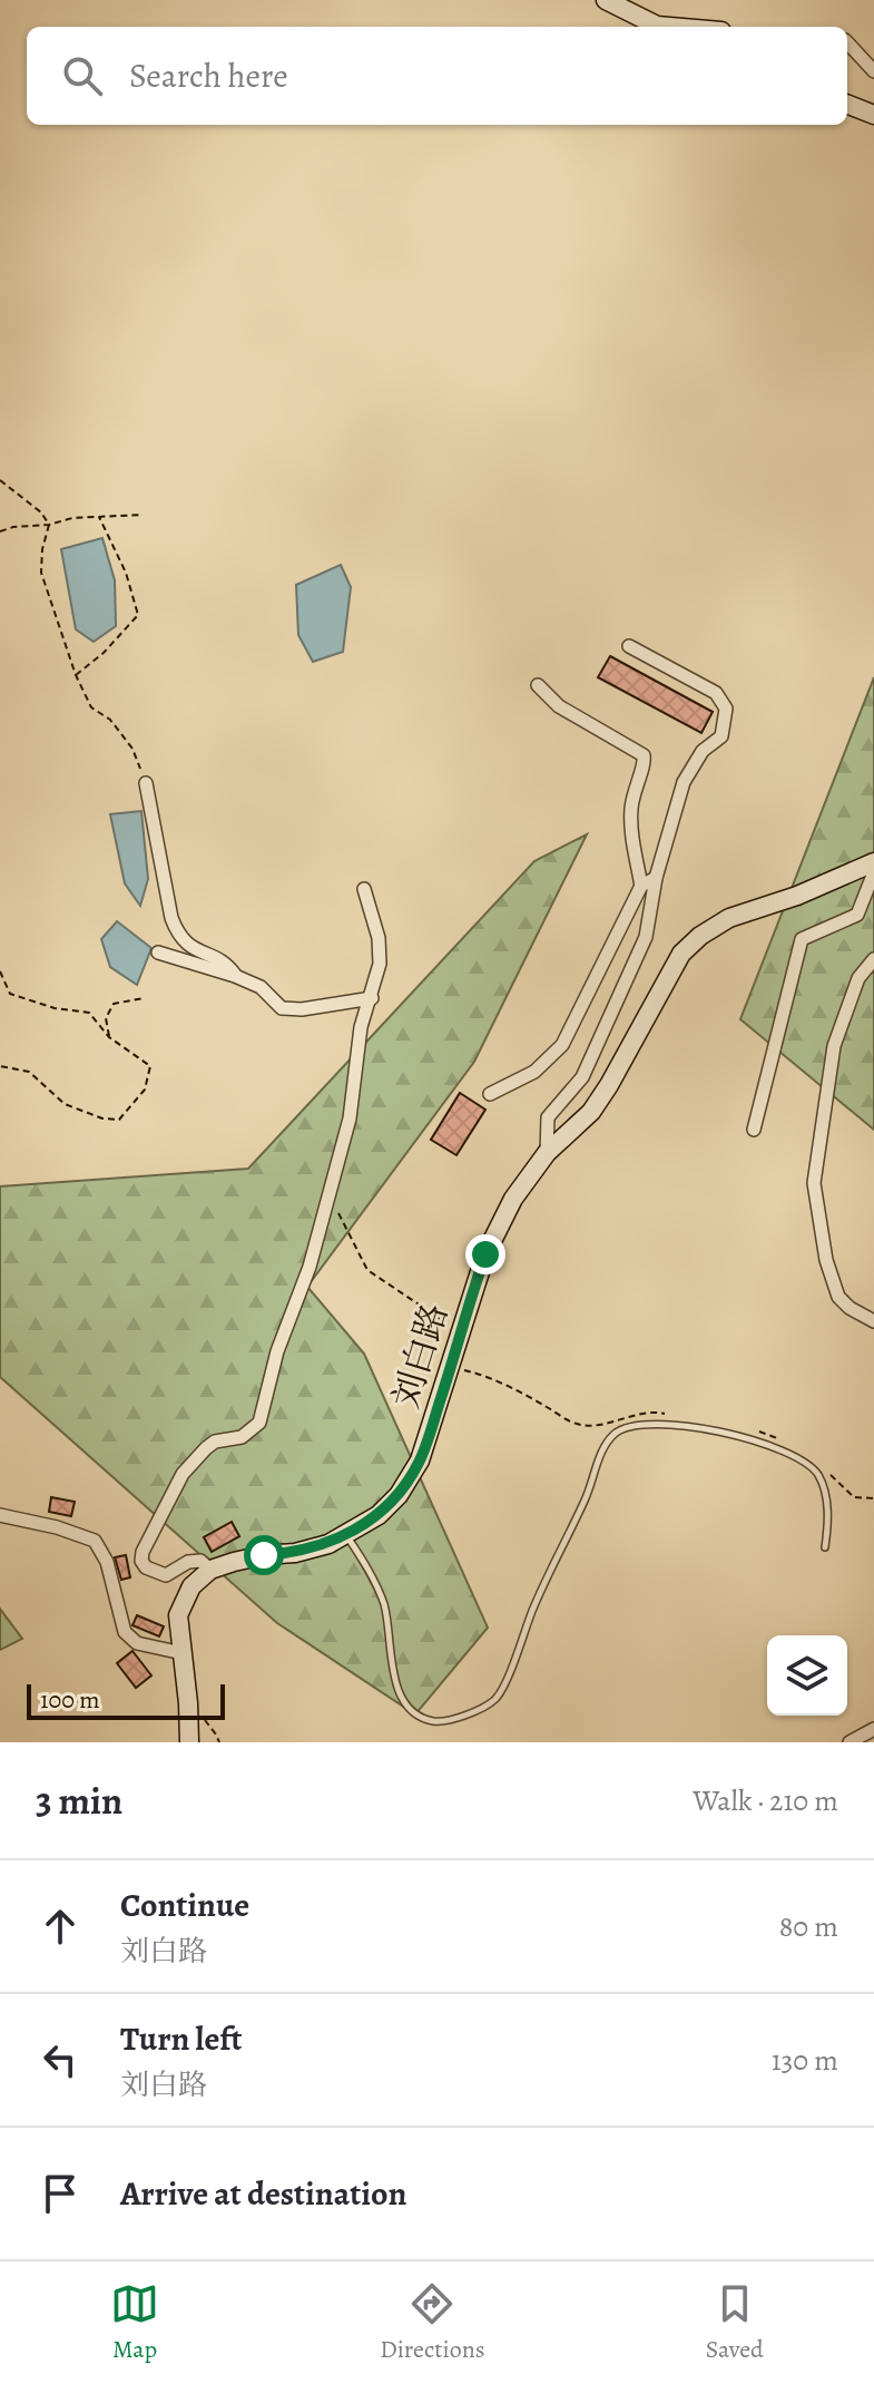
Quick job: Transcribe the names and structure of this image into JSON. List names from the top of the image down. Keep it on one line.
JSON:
{"streets":{"street":["刘白路"]},"scale_bar":"100 m","page":{"search":"Search here","scale":"100 m","heading":["3 min","Walk · 210 m"],"list":[["Continue","刘白路","80 m"],["Turn left","刘白路","130 m"],"Arrive at destination"],"nav":["Map","Directions","Saved"]}}
